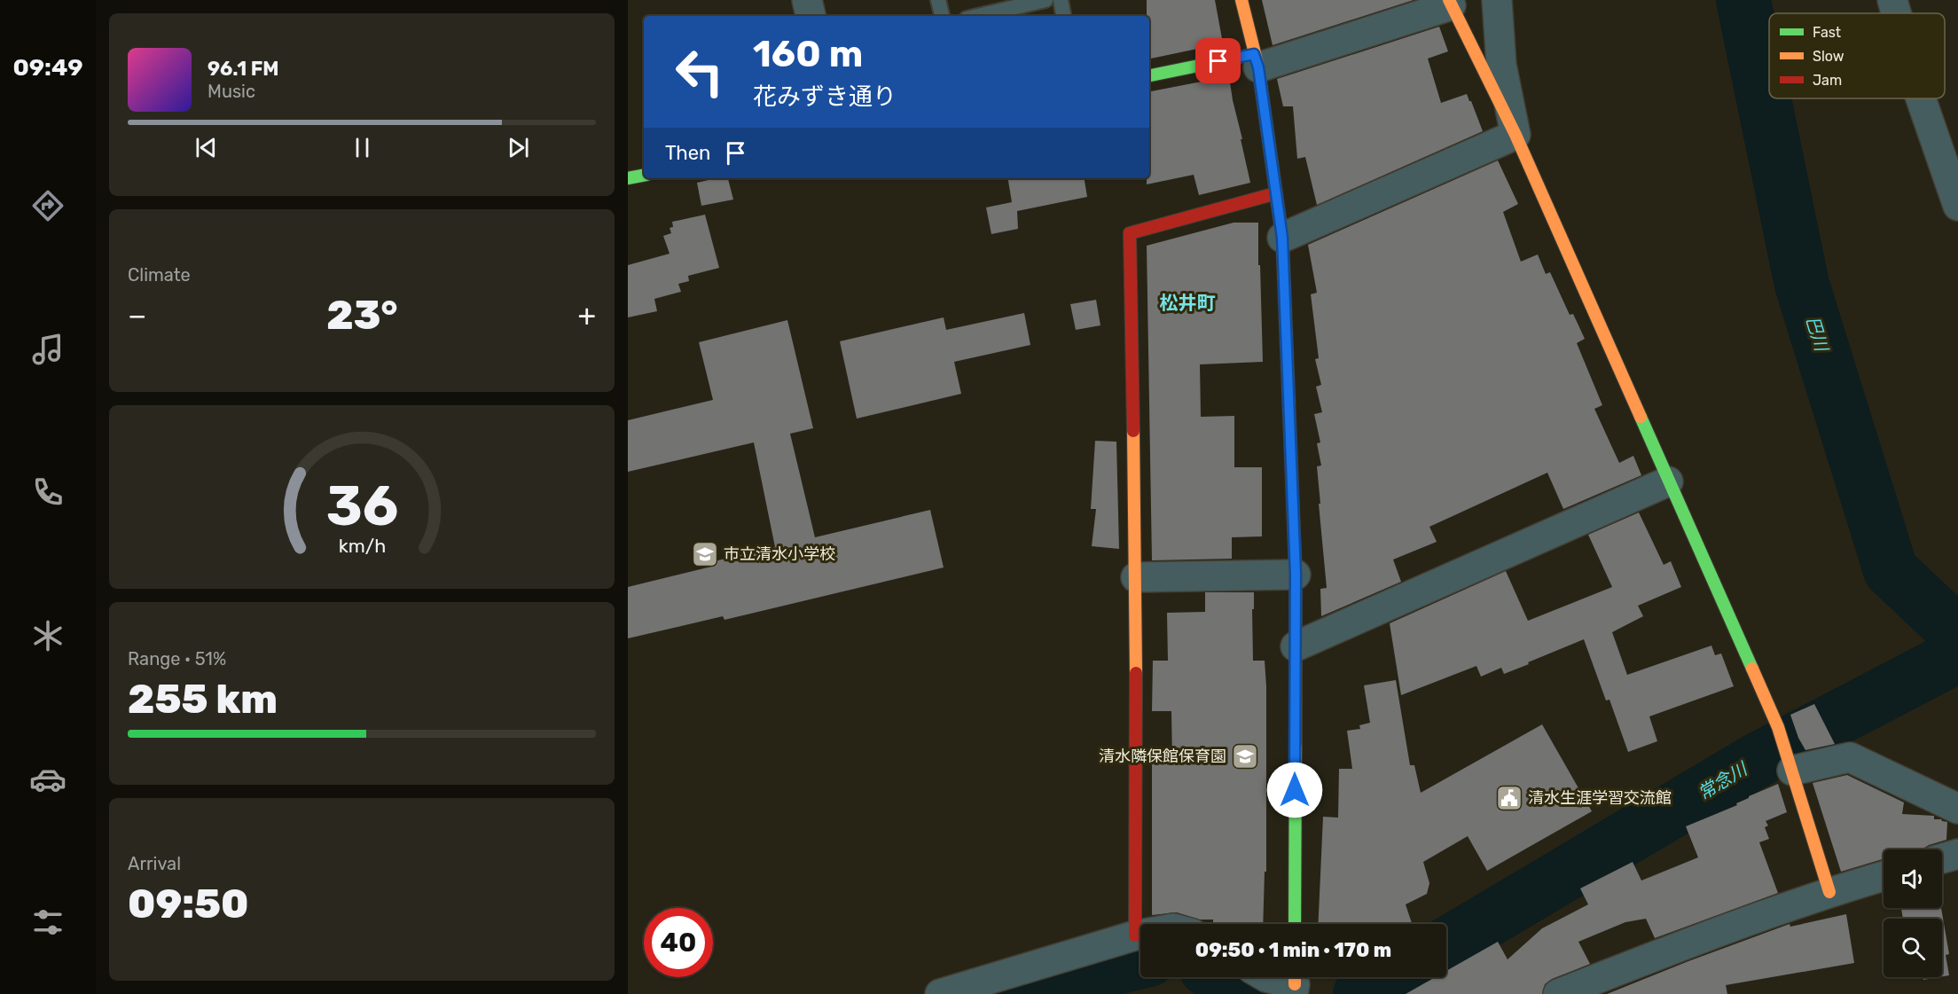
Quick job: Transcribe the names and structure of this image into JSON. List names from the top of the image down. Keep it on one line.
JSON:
{"districts":["松井町"],"water":["巴川","常念川"],"places":{"school or university":["市立清水小学校","清水隣保館保育園"],"public building":["清水生涯学習交流館"]},"legend":["Fast","Slow","Jam"],"page":{"tabs":"09:49","turn":["160 m","花みずき通り"],"song":["96.1 FM","Music"],"then":"Then","tile":["Climate",["Range · 51%","255 km"],["Arrival","09:50"]],"heat":["−","23°","+"],"limit":"40","trip":"09:50 · 1 min · 170 m","gauge":["36","km/h"]}}
